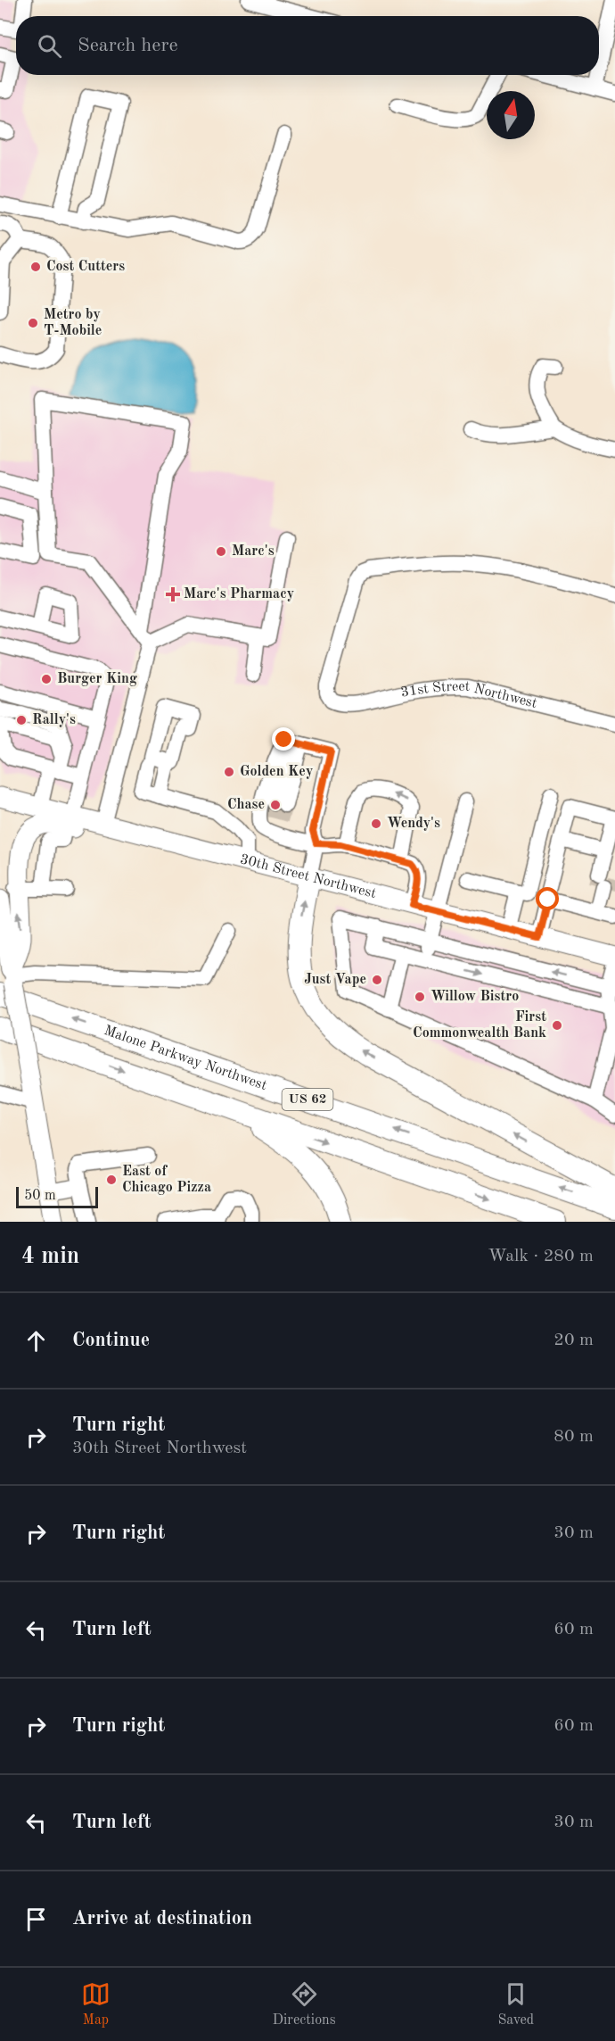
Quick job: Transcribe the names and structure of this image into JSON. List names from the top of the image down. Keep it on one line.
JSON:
{"streets":{"highway":["Malone Parkway Northwest","US 62"],"main road":["30th Street Northwest"],"street":["31st Street Northwest"]},"places":{"other":["Cost Cutters","Metro by T-Mobile","Marc's","Burger King","Rally's","Golden Key","Chase","Wendy's","Just Vape","Willow Bistro","First Commonwealth Bank","East of Chicago Pizza"],"health":["Marc's Pharmacy"]},"scale_bar":"50 m","north":"top","page":{"search":"Search here","scale":"50 m","heading":["4 min","Walk · 280 m"],"list":[["Continue","20 m"],["Turn right","30th Street Northwest","80 m"],["Turn right","30 m"],["Turn left","60 m"],["Turn right","60 m"],["Turn left","30 m"],"Arrive at destination"],"nav":["Map","Directions","Saved"]}}
